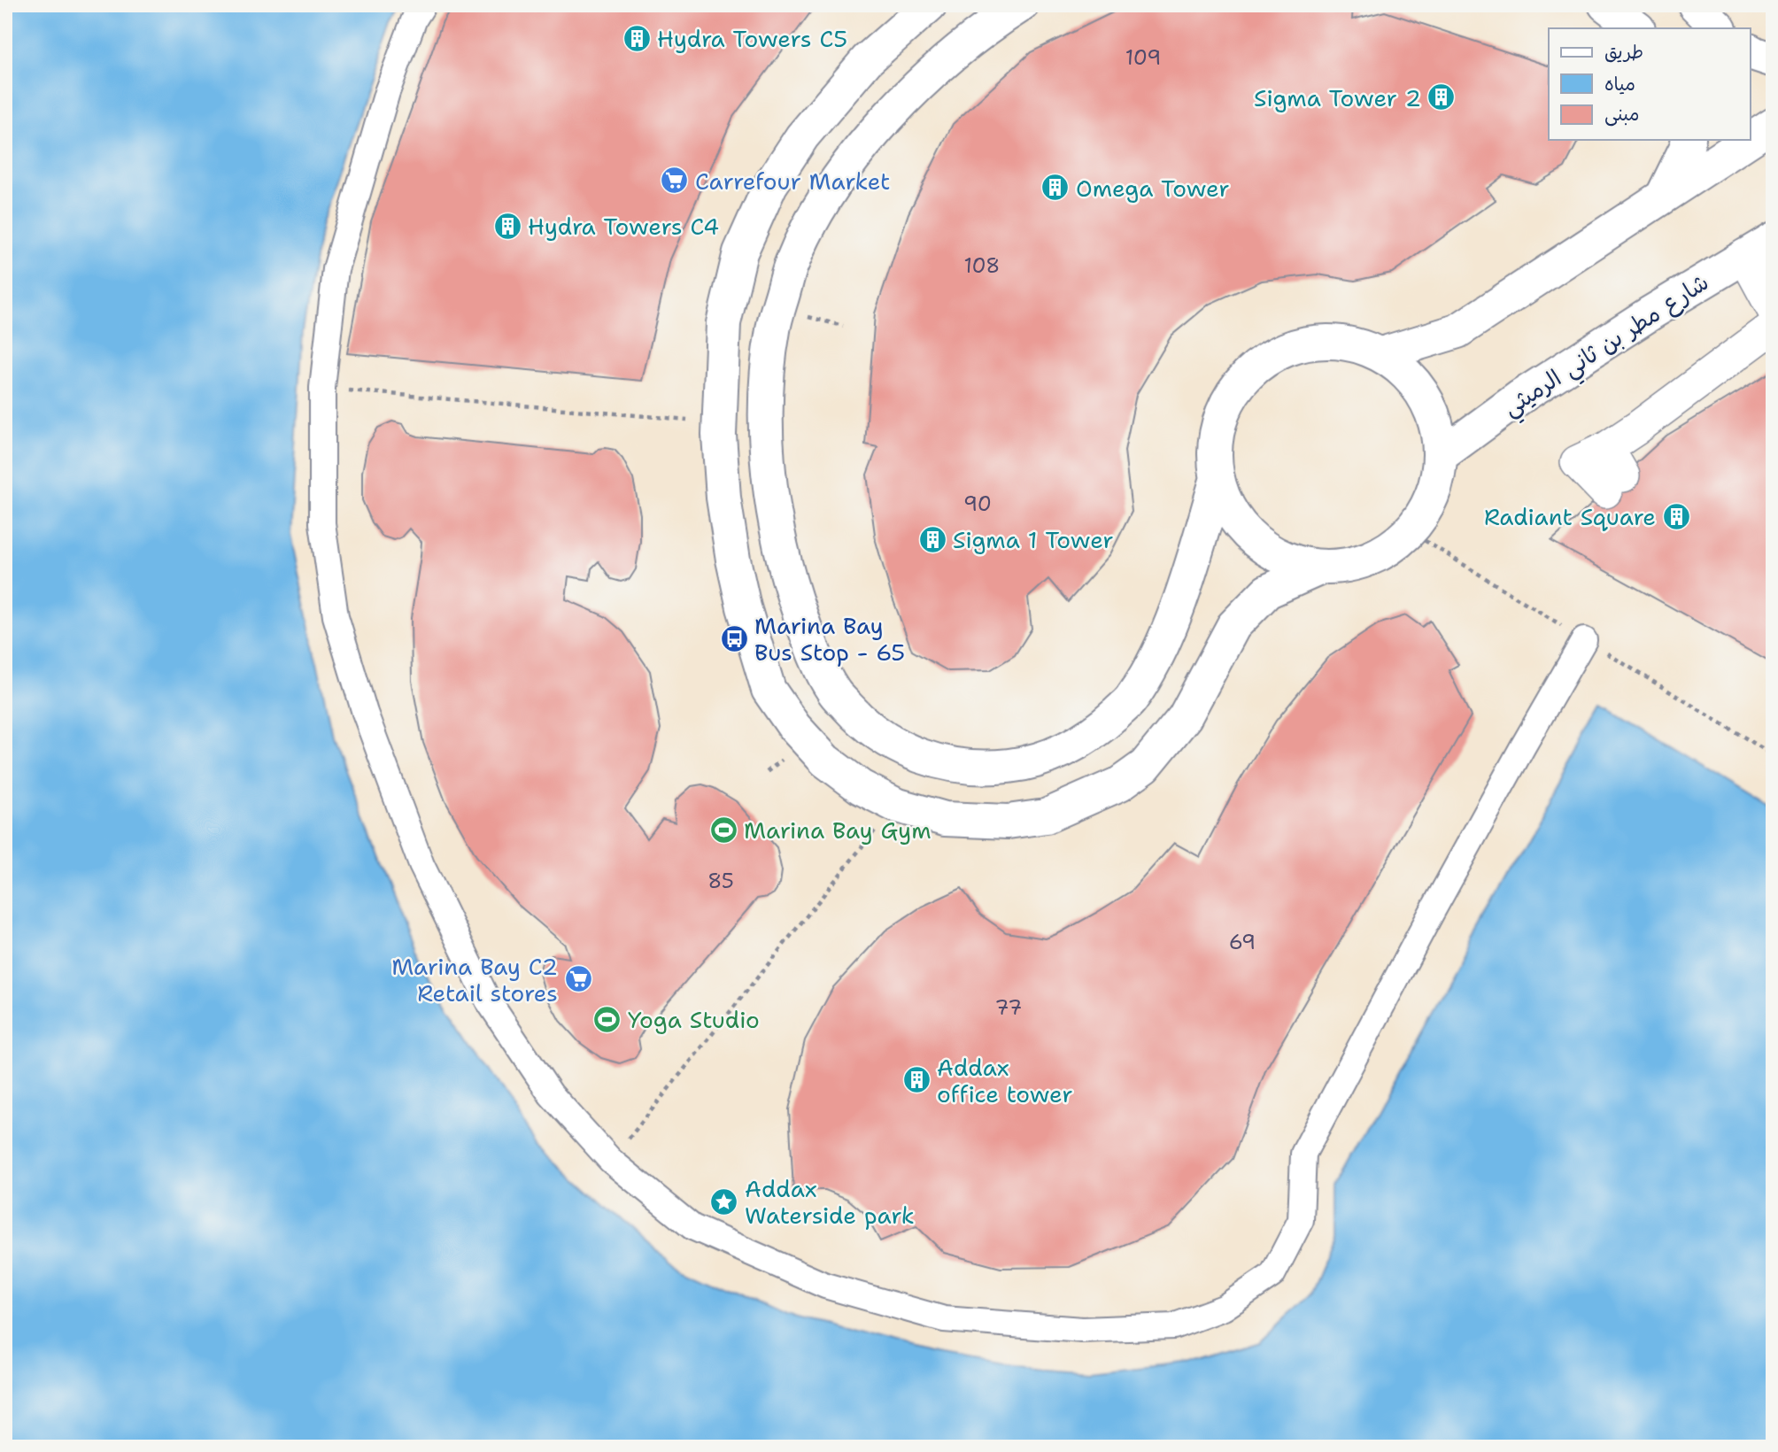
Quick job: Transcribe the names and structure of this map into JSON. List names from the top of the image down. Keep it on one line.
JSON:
{"streets":{"street":["شارع مطر بن ثاني الرميثي"]},"places":{"building":["Hydra Towers C5","Sigma Tower 2","Omega Tower","Hydra Towers C4","Radiant Square","Sigma 1 Tower","Addax office tower"],"supermarket":["Carrefour Market","Marina Bay C2 Retail stores"],"bus stop":["Marina Bay Bus Stop - 65"],"sports":["Marina Bay Gym","Yoga Studio"],"place":["Addax Waterside park"]},"house_numbers":["109","108","90","85","69","77"],"legend":["طريق","مياه","مبنى"]}
